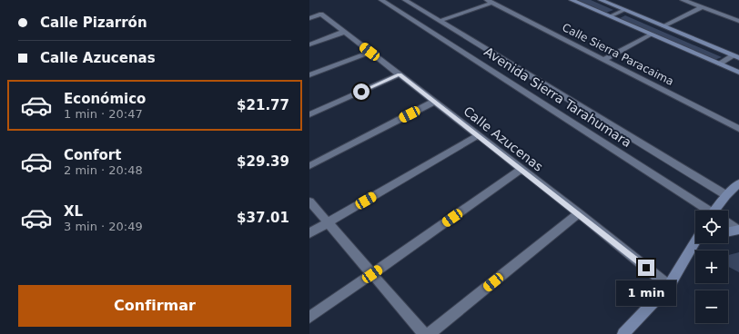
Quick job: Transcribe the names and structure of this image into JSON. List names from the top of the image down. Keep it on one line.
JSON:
{"streets":{"street":["Calle Sierra Paracaima","Avenida Sierra Tarahumara","Calle Azucenas"]},"page":{"banner":["Calle Pizarrón","Calle Azucenas"],"list":[{"name":"Económico","note":"1 min · 20:47","value":"$21.77"},{"name":"Confort","note":"2 min · 20:48","value":"$29.39"},{"name":"XL","note":"3 min · 20:49","value":"$37.01"}],"map_buttons":["+","−"],"buttons":"Confirmar","bubble":"1 min"}}
